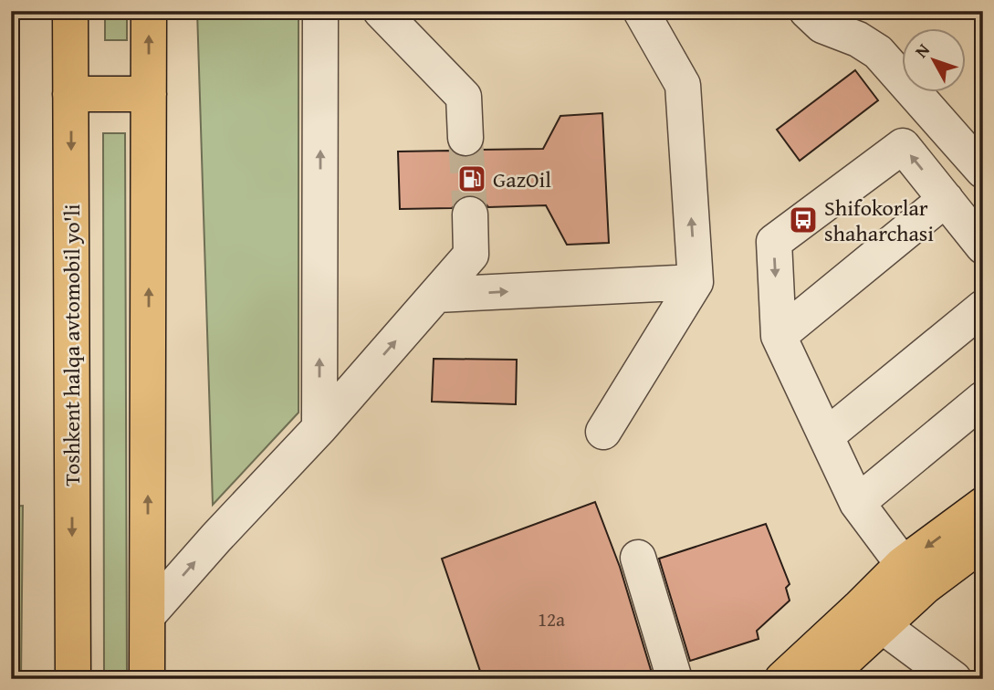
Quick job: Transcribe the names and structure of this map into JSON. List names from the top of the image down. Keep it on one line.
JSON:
{"streets":{"main road":["Toshkent halqa avtomobil yo'li"]},"places":{"fuel station":["GazOil"],"bus stop":["Shifokorlar shaharchasi"]},"house_numbers":["12а"],"north":"top left"}
